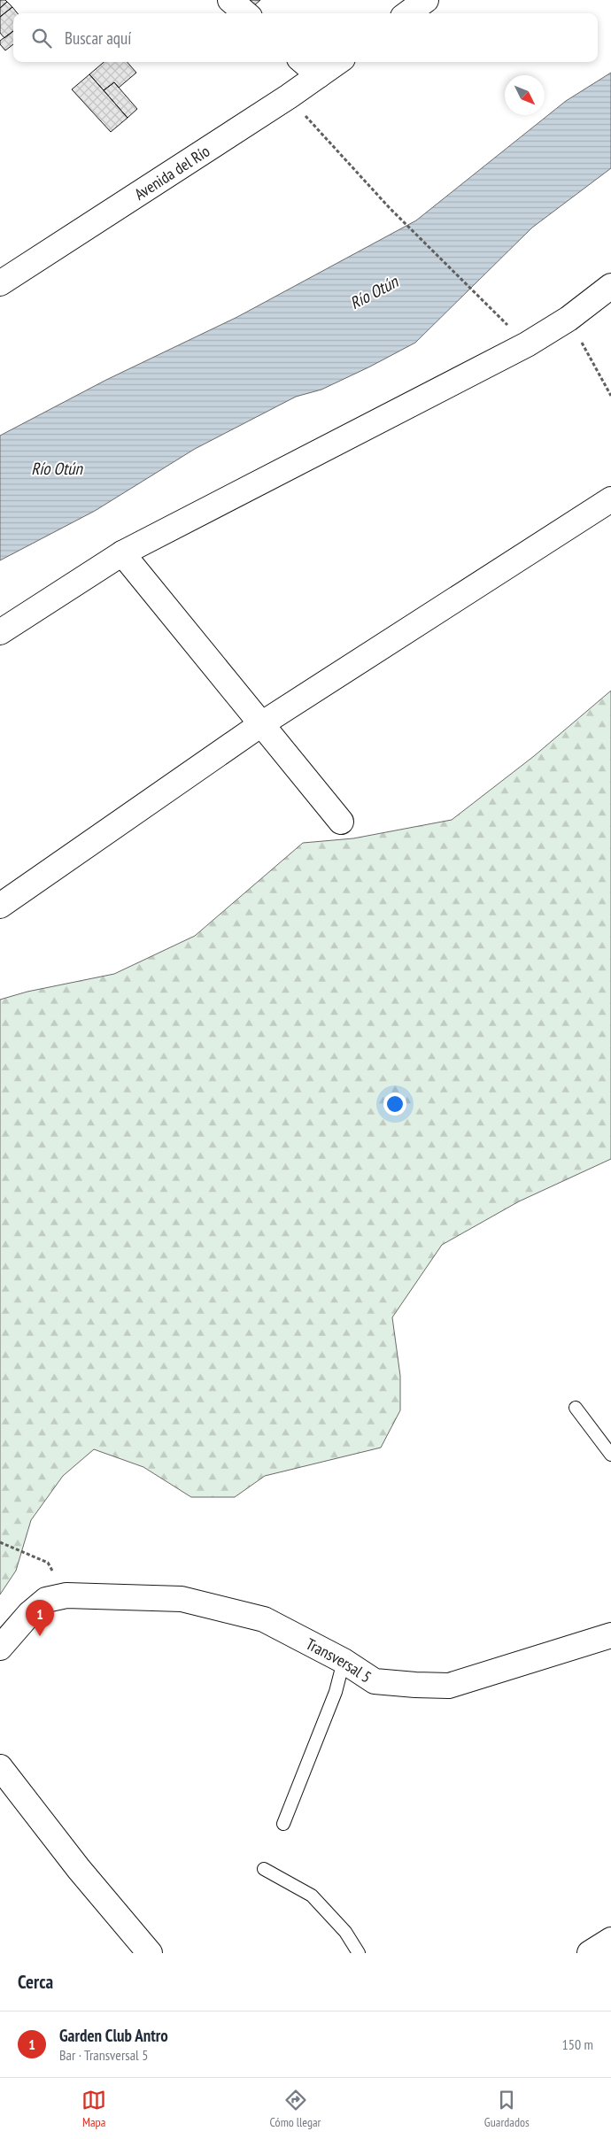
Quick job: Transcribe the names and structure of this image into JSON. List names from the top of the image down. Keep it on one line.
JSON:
{"streets":{"street":["Avenida del Río","Transversal 5"]},"water":["Río Otún"],"north":"bottom right","page":{"search":"Buscar aquí","pins":"1","heading":"Cerca","list":[{"mark":"1","name":"Garden Club Antro","note":"Bar · Transversal 5","value":"150 m"}],"nav":["Mapa","Cómo llegar","Guardados"]}}
